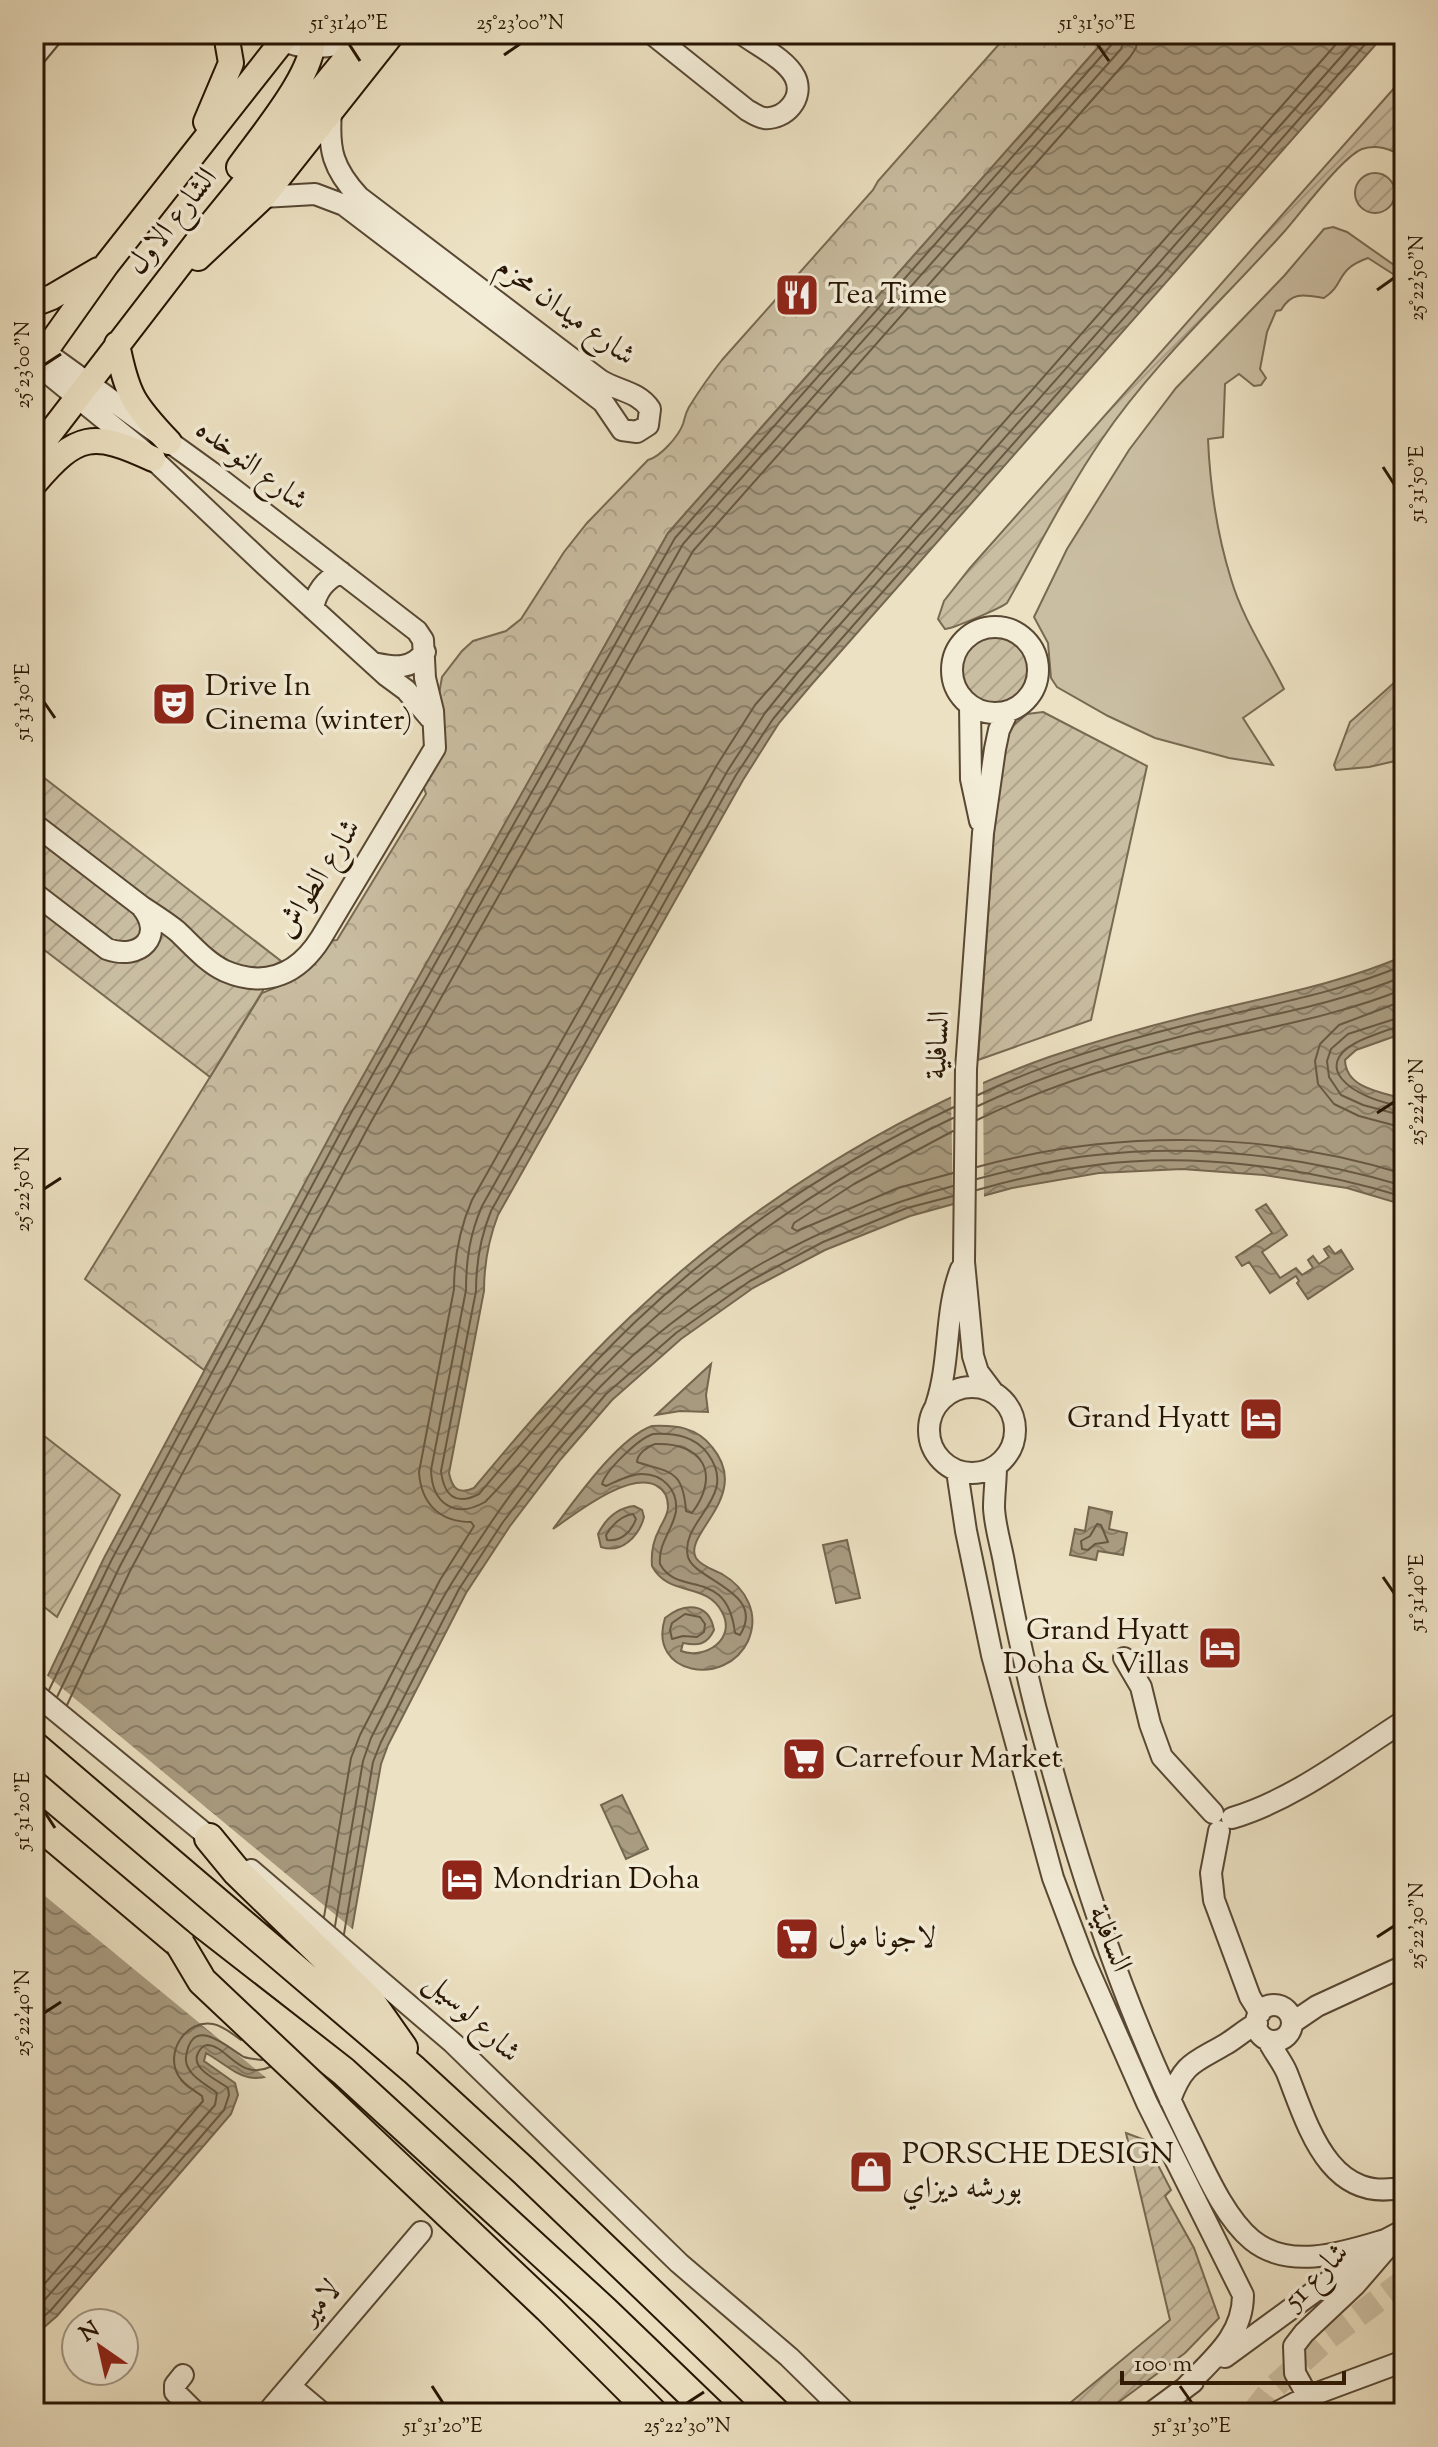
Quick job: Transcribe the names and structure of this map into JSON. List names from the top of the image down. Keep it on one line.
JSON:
{"streets":{"highway":["شارع لوسيل"],"main road":["الشارع الاول"],"street":["شارع ميدان محزم","شارع النوخده","شارع الطواش","السافلية","شارع 51","لامير"]},"crossings":[["الشارع الاول","شارع النوخده"],["شارع النوخده","شارع الطواش"],["السافلية","شارع 51"]],"places":{"restaurant":["Tea Time"],"theatre":["Drive In Cinema (winter)"],"hotel":["Grand Hyatt","Grand Hyatt Doha & Villas","Mondrian Doha"],"supermarket":["Carrefour Market","لاجونا مول"],"shop":["PORSCHE DESIGN بورشه ديزاي"]},"scale_bar":"100 m","north":"top left","coordinates":["51°31'40\"E","25°23'00\"N","51°31'50\"E","25°22'50\"N","51°31'30\"E","25°22'40\"N","51°31'20\"E","25°22'30\"N"]}
